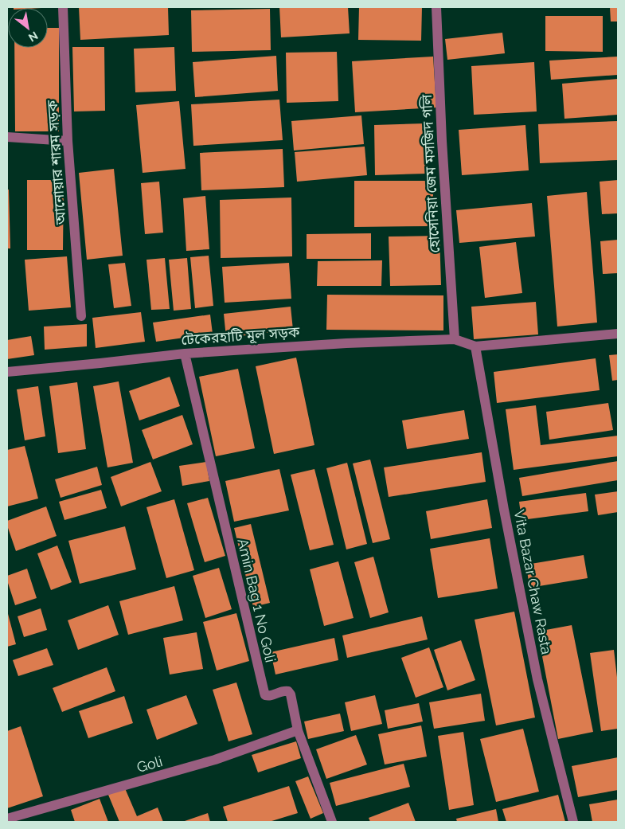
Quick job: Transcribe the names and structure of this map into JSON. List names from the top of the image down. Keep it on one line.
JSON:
{"streets":{"street":["আনোয়ার শারম সড়ক","হোসেনিয়া জেম মসজিদ গলি","টেকেরহাটি মূল সড়ক","Vita Bazar Chaw Rasta","Amin Bag 1 No Goli","Goli"]},"crossings":[["হোসেনিয়া জেম মসজিদ গলি","টেকেরহাটি মূল সড়ক"],["টেকেরহাটি মূল সড়ক","Vita Bazar Chaw Rasta"],["টেকেরহাটি মূল সড়ক","Amin Bag 1 No Goli"],["Amin Bag 1 No Goli","Goli"]],"north":"bottom right"}
